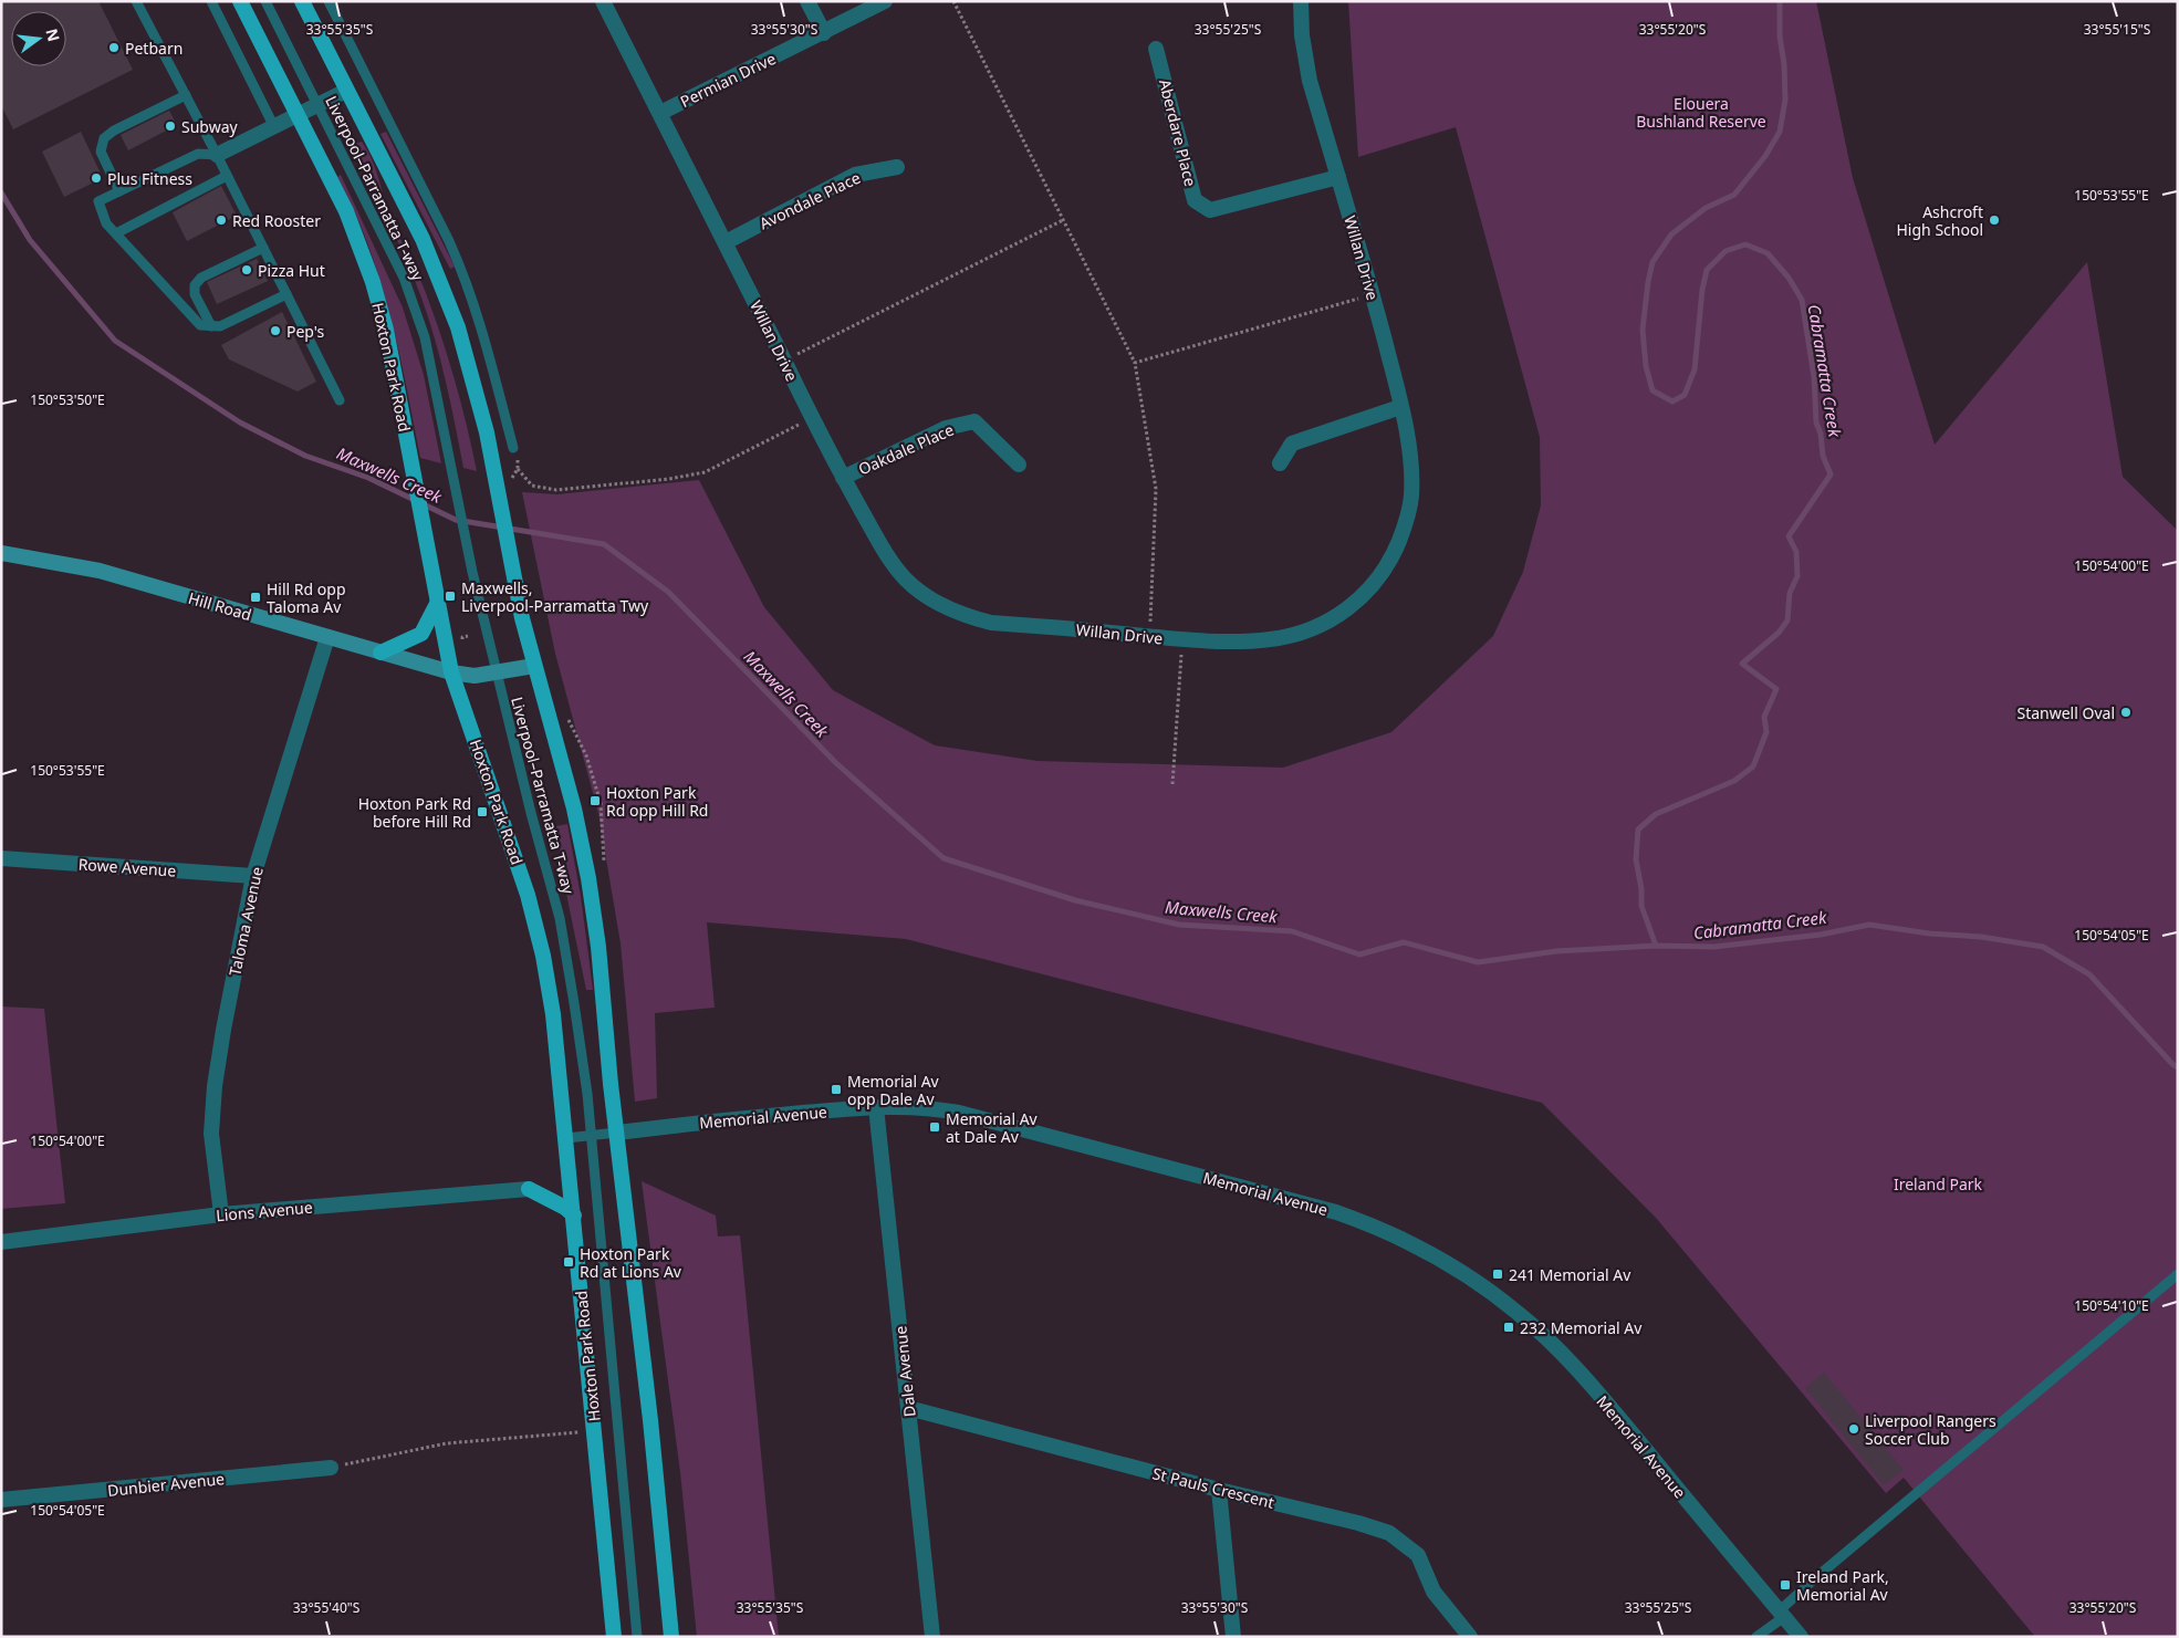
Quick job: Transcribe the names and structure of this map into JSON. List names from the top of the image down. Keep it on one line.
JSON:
{"streets":{"main road":["Hoxton Park Road","Hill Road"],"street":["Permian Drive","Aberdare Place","Avondale Place","Willan Drive","Oakdale Place","Rowe Avenue","Taloma Avenue","Memorial Avenue","Lions Avenue","Dale Avenue","Dunbier Avenue","St Pauls Crescent"],"lane":["Liverpool–Parramatta T-way"]},"crossings":[["Permian Drive","Willan Drive"],["Aberdare Place","Willan Drive"],["Liverpool–Parramatta T-way","Hill Road"],["Liverpool–Parramatta T-way","Memorial Avenue"],["Avondale Place","Willan Drive"],["Willan Drive","Oakdale Place"],["Hoxton Park Road","Hill Road"],["Hoxton Park Road","Memorial Avenue"],["Hill Road","Taloma Avenue"],["Rowe Avenue","Taloma Avenue"],["Taloma Avenue","Lions Avenue"],["Memorial Avenue","Dale Avenue"],["Dale Avenue","St Pauls Crescent"]],"water":["Cabramatta Creek","Maxwells Creek"],"parks":["Elouera Bushland Reserve","Ireland Park"],"places":{"other":["Petbarn","Subway","Plus Fitness","Red Rooster","Ashcroft High School","Pizza Hut","Pep's","Stanwell Oval","Liverpool Rangers Soccer Club"],"transit":["Maxwells, Liverpool-Parramatta Twy","Hill Rd opp Taloma Av","Hoxton Park Rd opp Hill Rd","Hoxton Park Rd before Hill Rd","Memorial Av opp Dale Av","Memorial Av at Dale Av","Hoxton Park Rd at Lions Av","241 Memorial Av","232 Memorial Av","Ireland Park, Memorial Av"]},"north":"right","coordinates":["33°55'35\"S","33°55'30\"S","33°55'25\"S","33°55'20\"S","33°55'15\"S","150°53'55\"E","150°53'50\"E","150°54'00\"E","150°54'05\"E","150°54'10\"E","33°55'40\"S"]}
